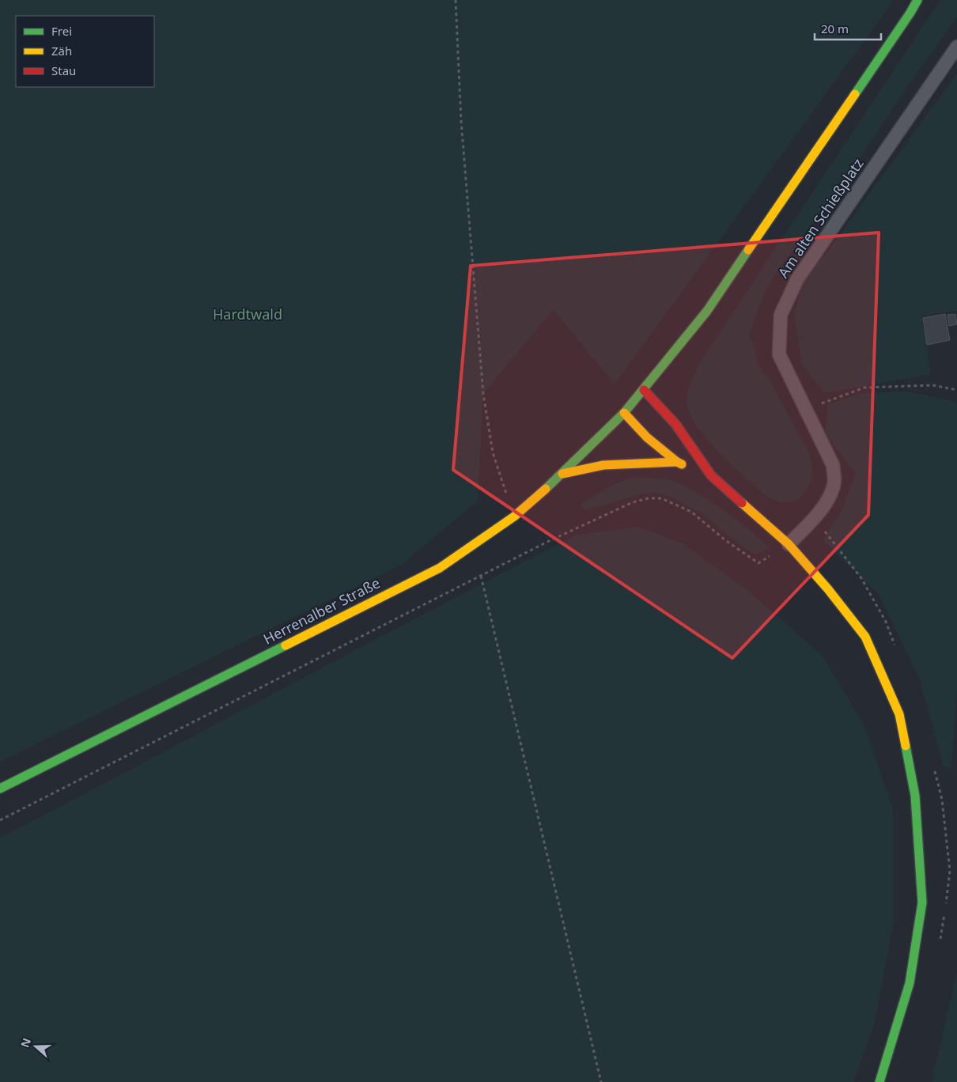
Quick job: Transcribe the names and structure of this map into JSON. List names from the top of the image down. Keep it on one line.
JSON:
{"streets":{"main road":["Herrenalber Straße"],"lane":["Am alten Schießplatz"]},"parks":["Hardtwald"],"legend":["Frei","Zäh","Stau"],"scale_bar":"20 m","north":"left"}
